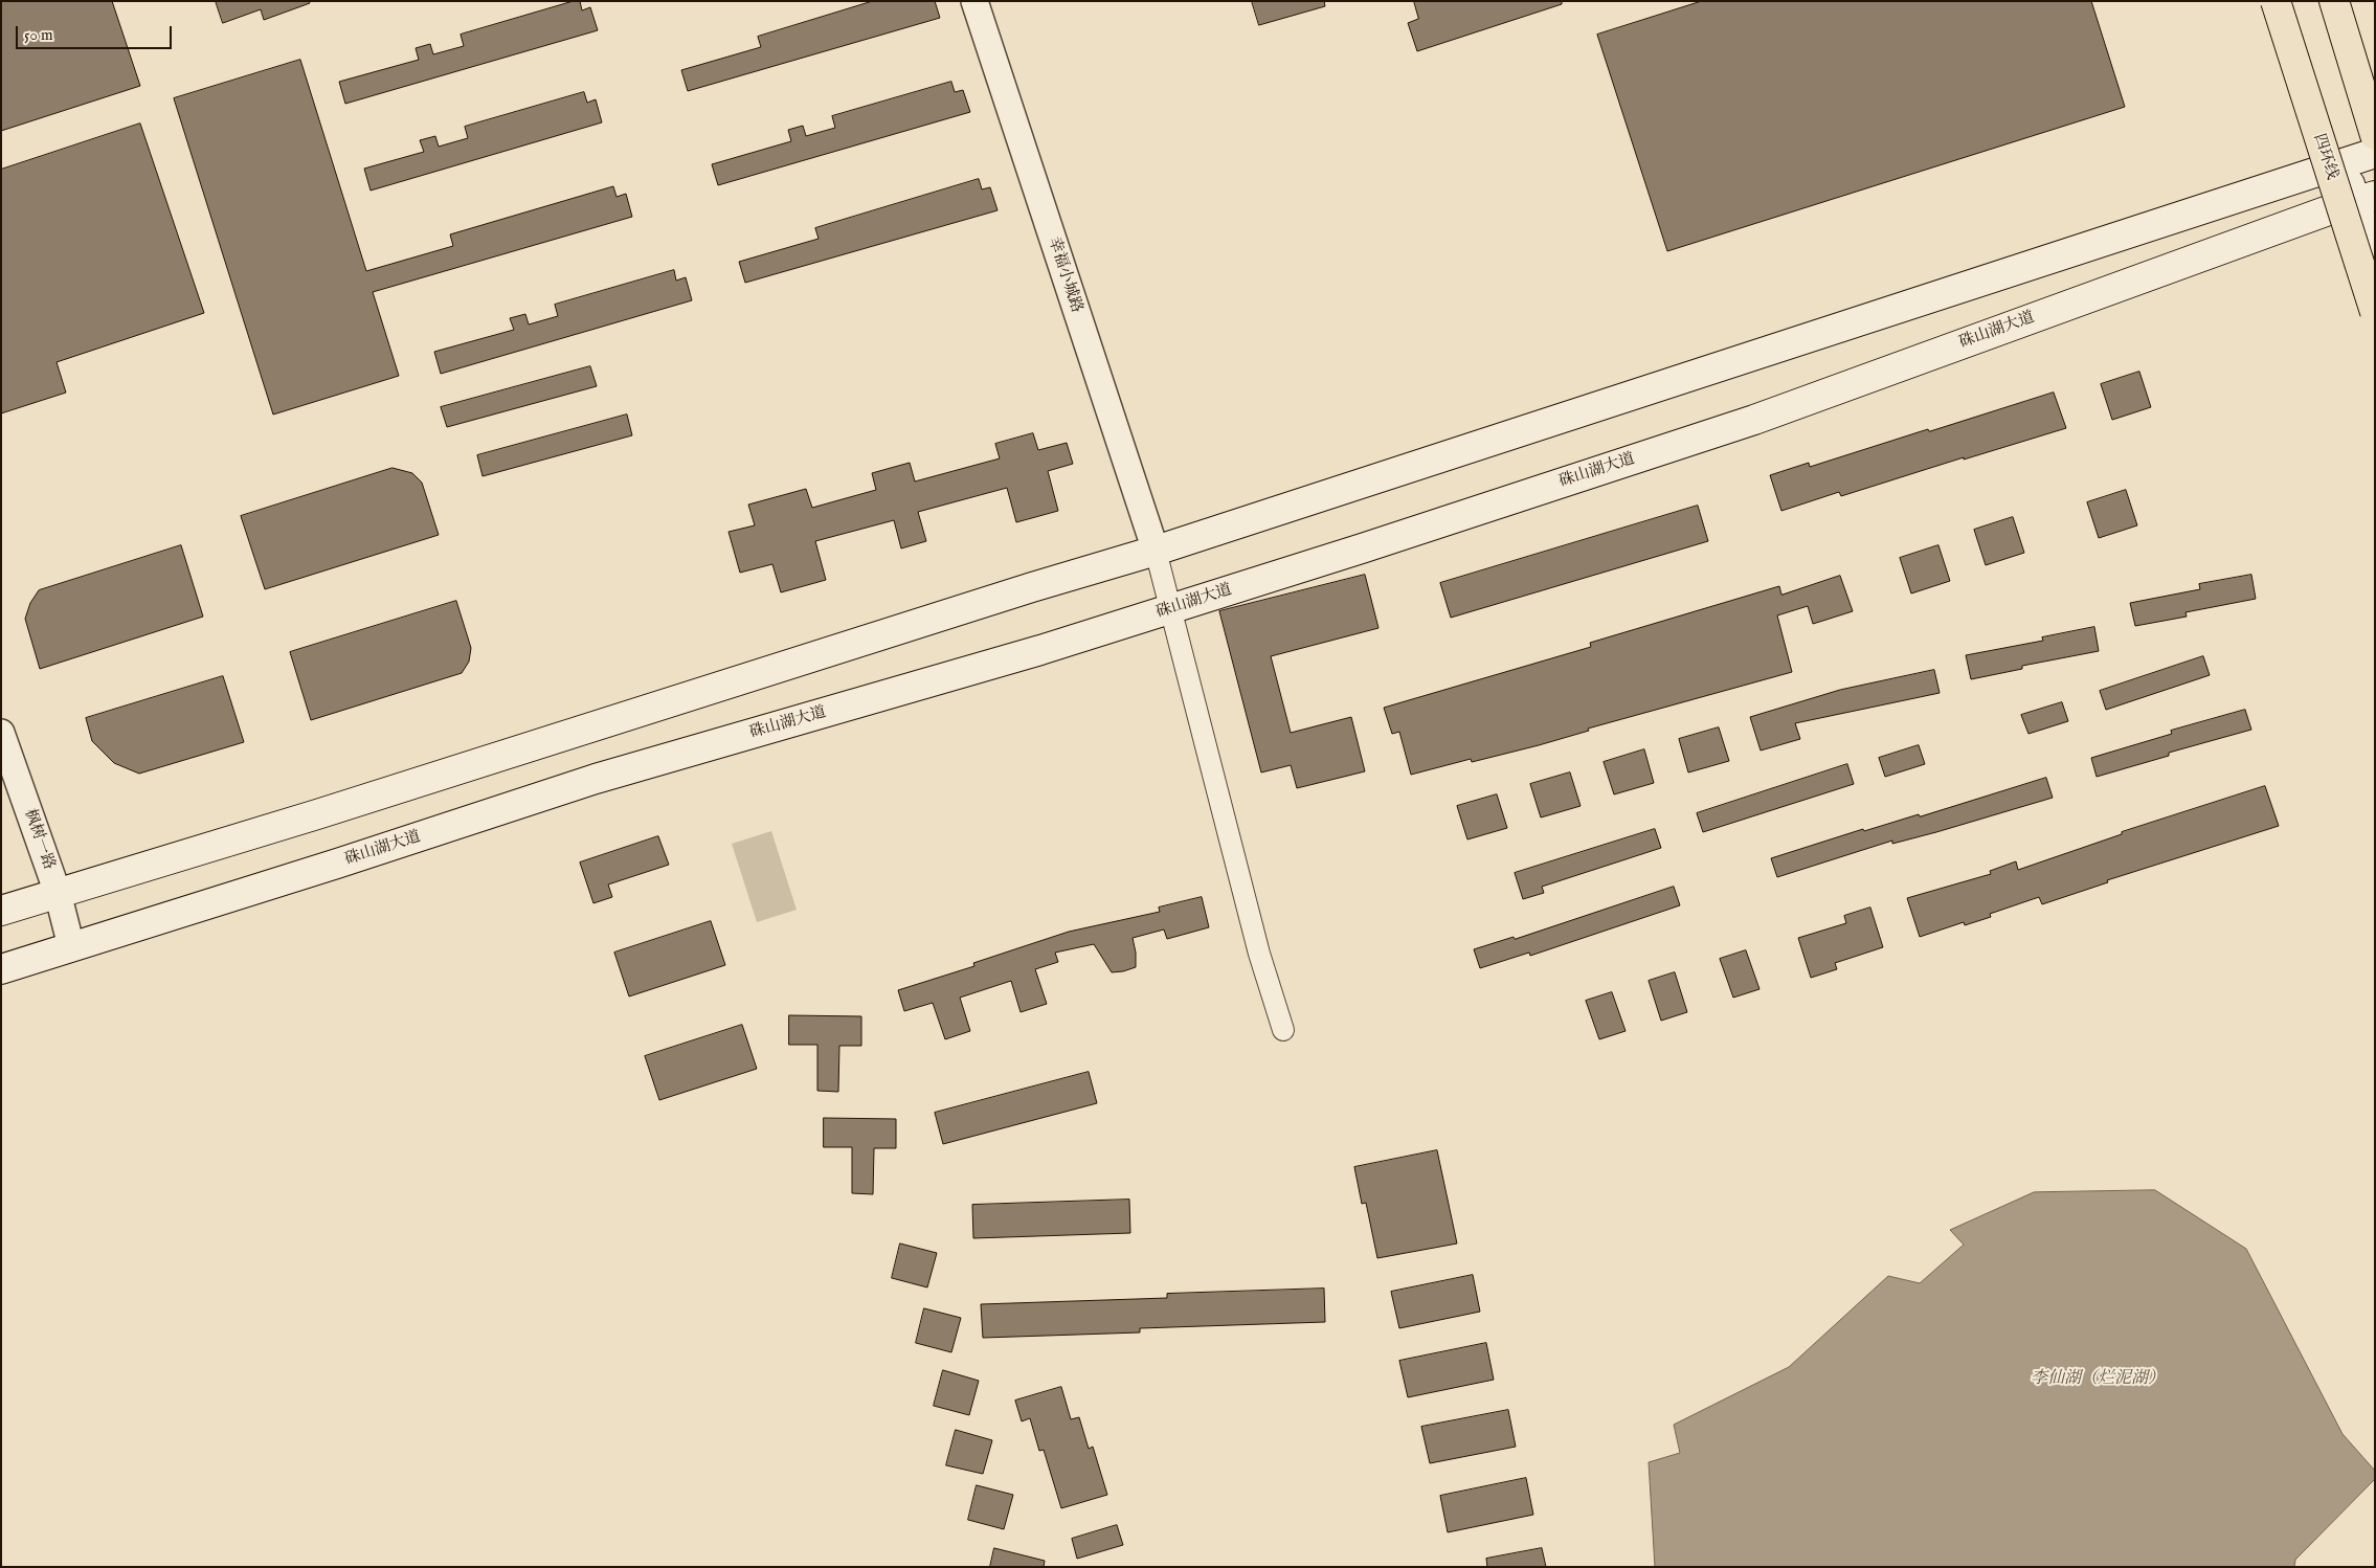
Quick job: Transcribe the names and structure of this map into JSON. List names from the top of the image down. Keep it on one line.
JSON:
{"streets":{"highway":["四环线"],"main road":["硃山湖大道"],"street":["幸福小城路","枫树一路"]},"crossings":[["硃山湖大道","枫树一路"]],"water":["李仙湖（烂泥湖）"],"scale_bar":"50 m"}
